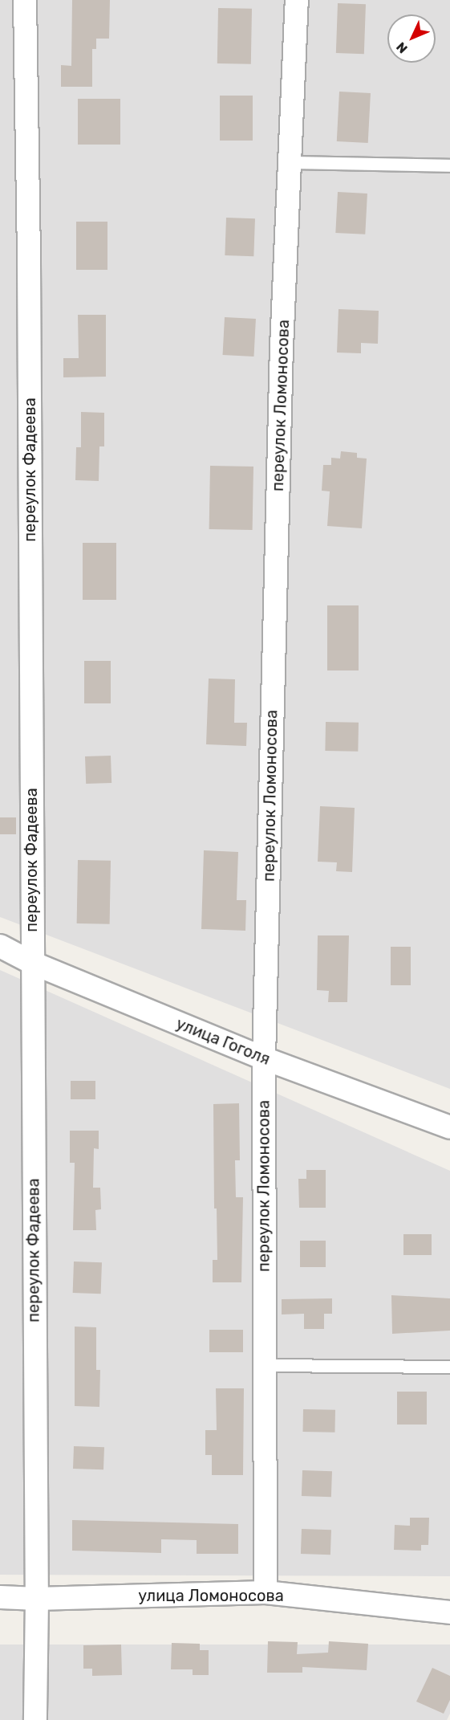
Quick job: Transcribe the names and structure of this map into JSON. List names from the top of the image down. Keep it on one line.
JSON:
{"streets":{"street":["переулок Ломоносова","переулок Фадеева","улица Гоголя","улица Ломоносова"]},"crossings":[["переулок Ломоносова","улица Гоголя"],["переулок Ломоносова","улица Ломоносова"],["переулок Фадеева","улица Гоголя"],["переулок Фадеева","улица Ломоносова"]],"north":"bottom left"}
